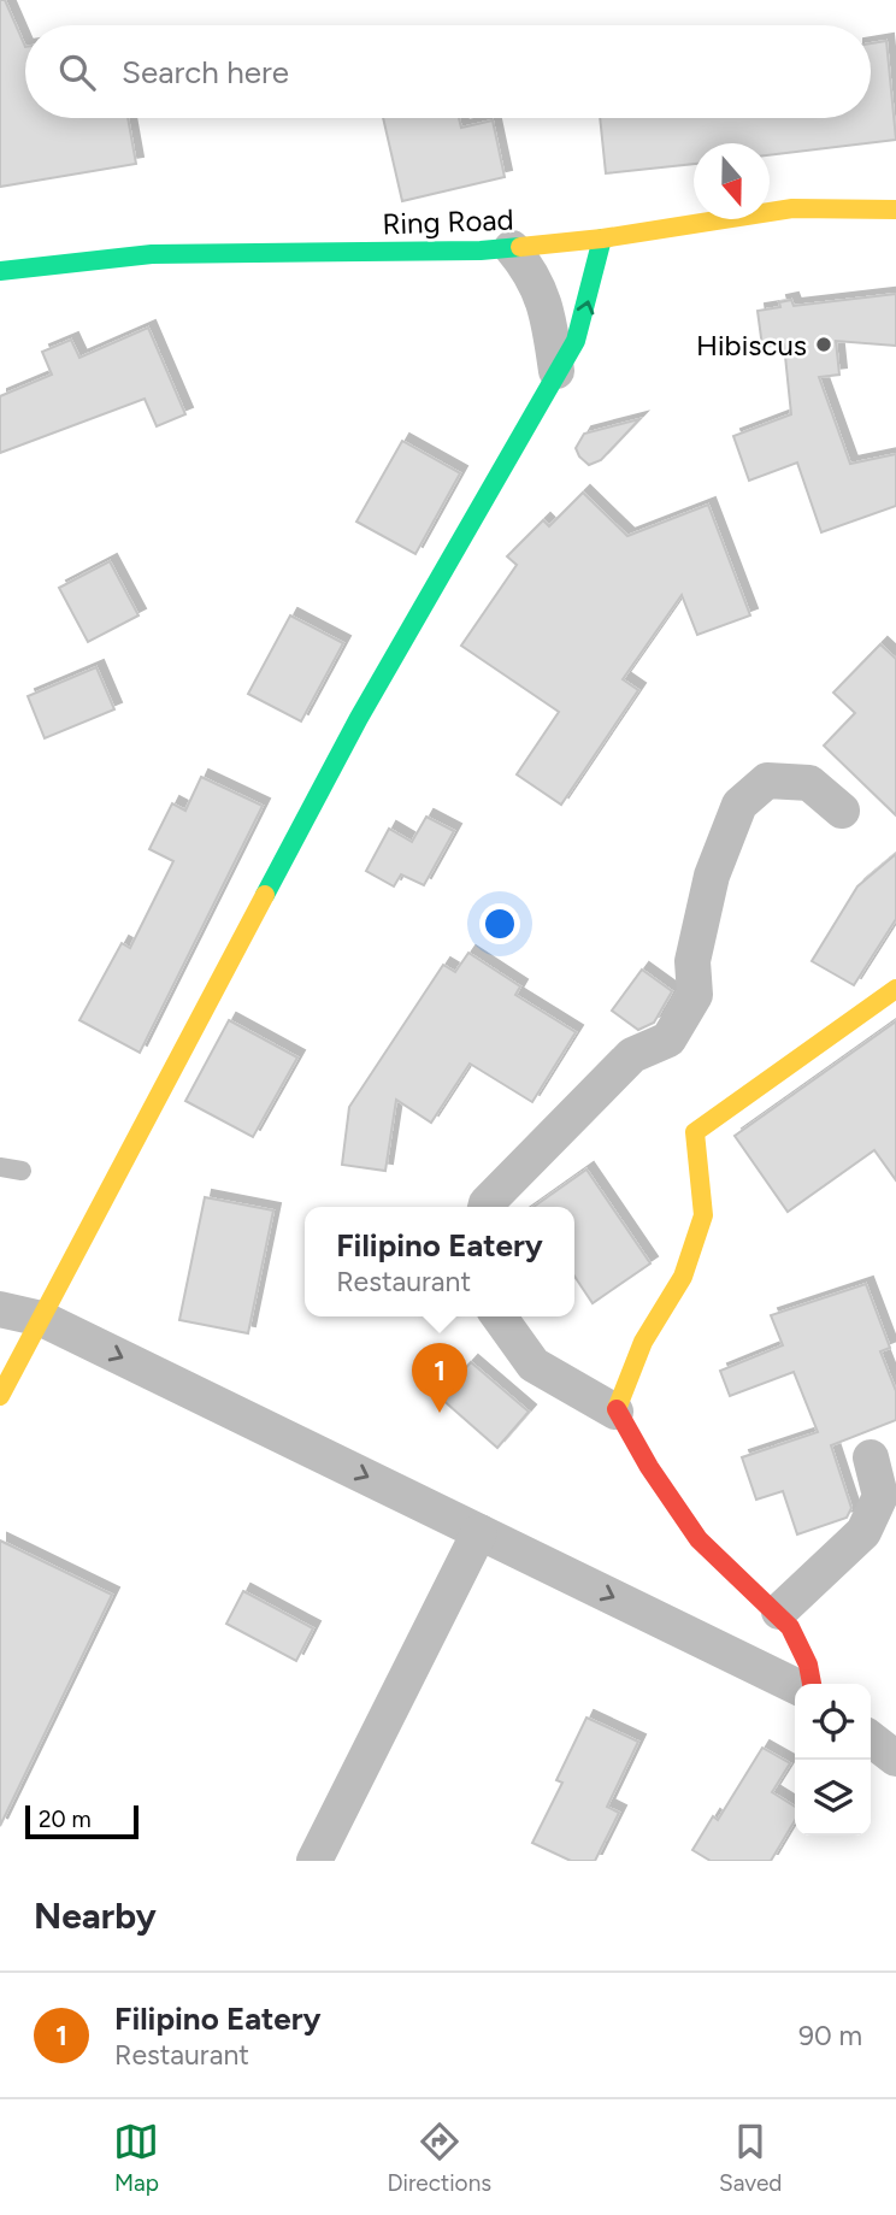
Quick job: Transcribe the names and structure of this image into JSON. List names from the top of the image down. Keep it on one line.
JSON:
{"streets":{"street":["Ring Road"]},"places":["Hibiscus"],"scale_bar":"20 m","north":"bottom","page":{"search":"Search here","popup":["Filipino Eatery","Restaurant"],"pins":"1","scale":"20 m","heading":"Nearby","list":[{"mark":"1","name":"Filipino Eatery","note":"Restaurant","value":"90 m"}],"nav":["Map","Directions","Saved"]}}
